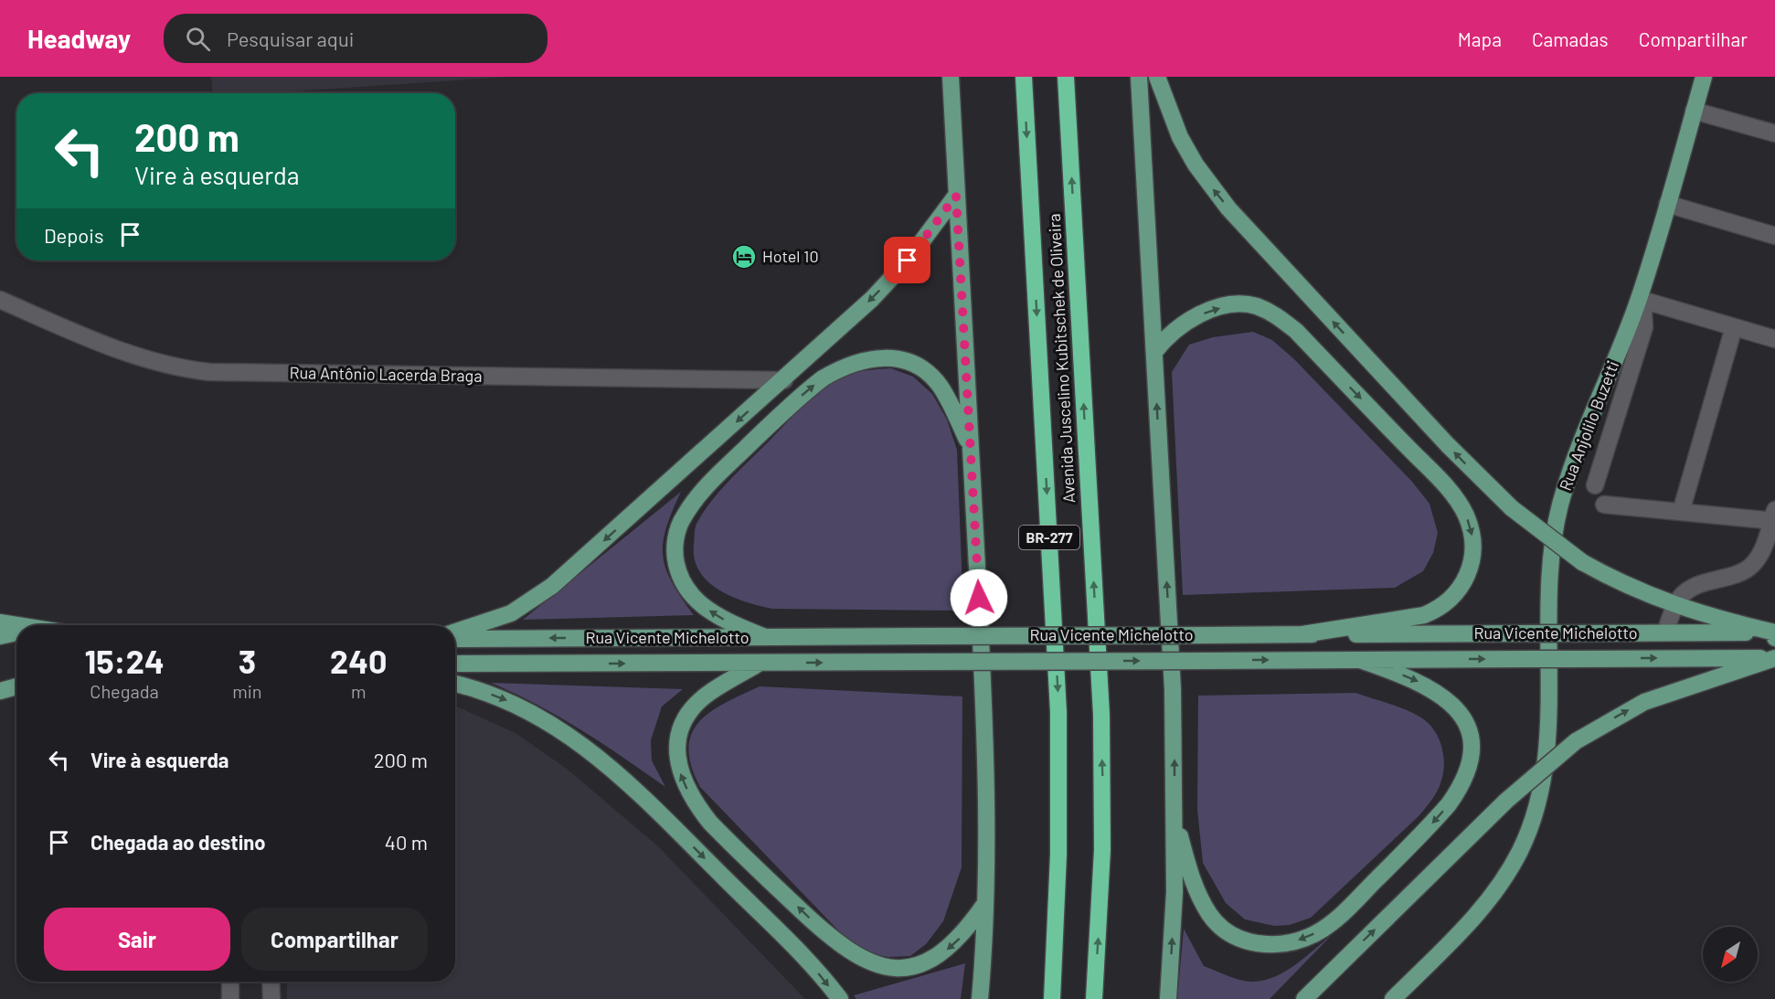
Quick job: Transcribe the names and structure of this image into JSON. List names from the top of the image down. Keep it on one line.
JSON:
{"streets":{"highway":["Avenida Juscelino Kubitschek de Oliveira","BR-277"],"main road":["Rua Anjolilo Buzetti","Rua Vicente Michelotto"],"street":["Rua Antônio Lacerda Braga"]},"places":{"hotel":["Hotel 10"]},"north":"bottom left","page":{"header":"Headway","search":"Pesquisar aqui","nav":["Mapa","Camadas","Compartilhar"],"turn":["200 m","Vire à esquerda"],"then":"Depois","eta":["15:24","Chegada","3","min","240","m"],"list":[{"name":"Vire à esquerda","value":"200 m"},{"name":"Chegada ao destino","value":"40 m"}],"buttons":["Sair","Compartilhar"]}}
